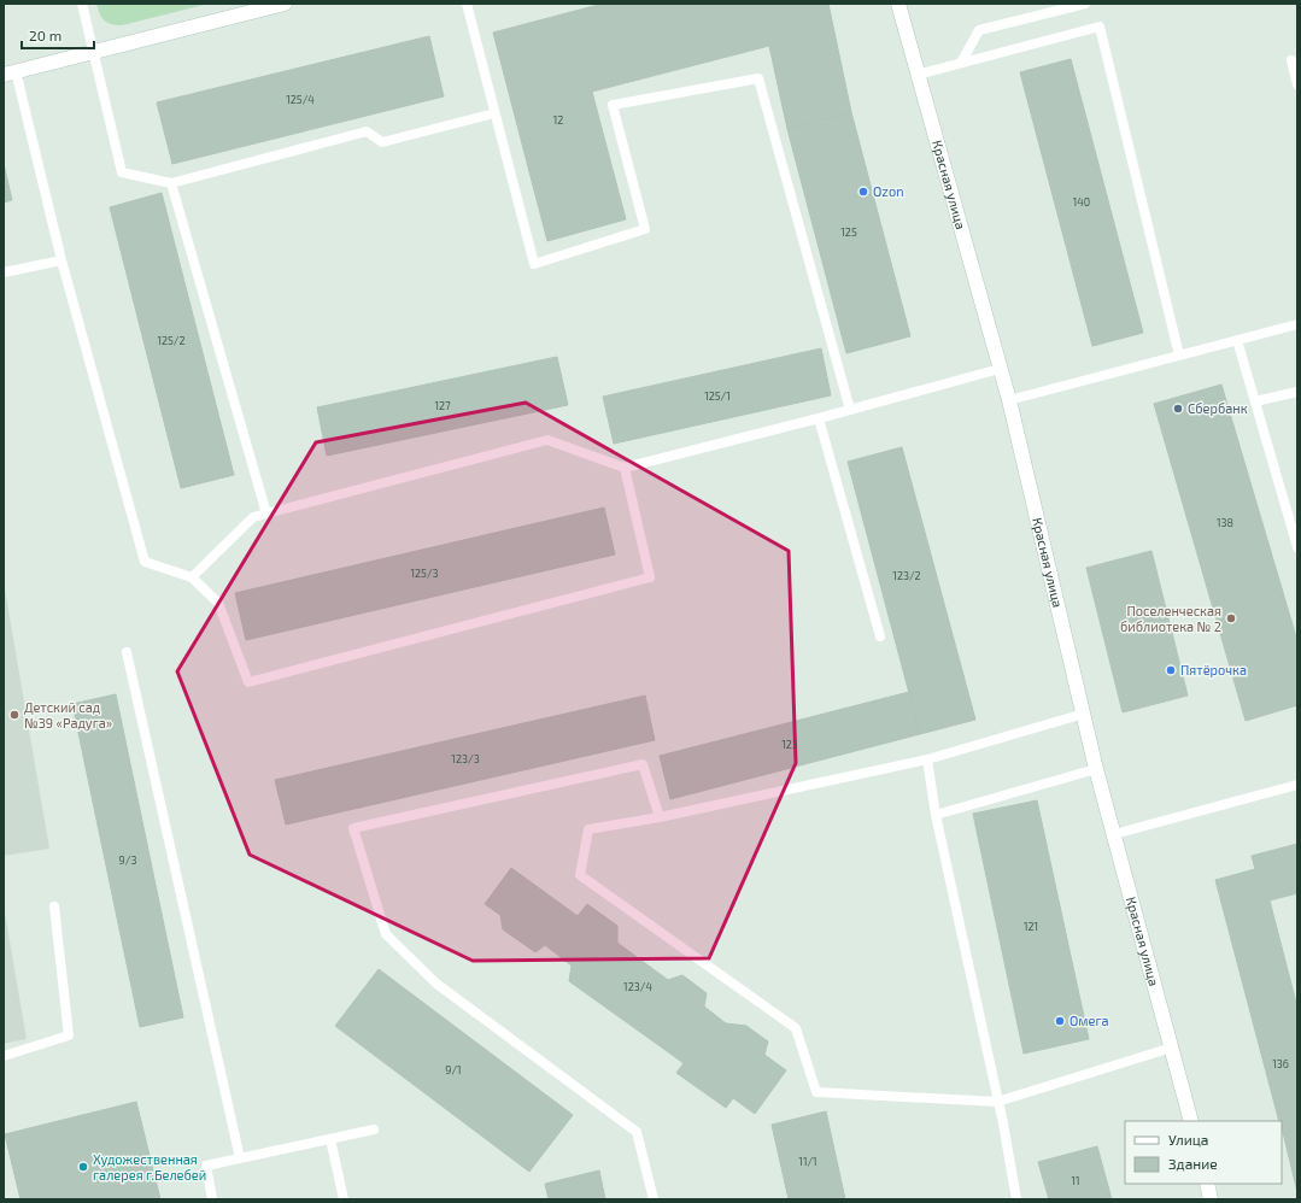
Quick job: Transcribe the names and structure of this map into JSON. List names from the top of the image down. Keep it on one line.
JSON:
{"streets":{"street":["Красная улица"]},"places":["Ozon","Сбербанк","Поселенческая библиотека № 2","Пятёрочка","Детский сад №39 «Радуга»","Омега","Художественная галерея г.Белебей"],"house_numbers":["125/4","12","140","125","125/2","125/1","127","138","125/3","123/2","123","123/3","9/3","121","123/4","136","9/1","11/1","11"],"legend":["Улица","Здание"],"scale_bar":"20 m"}
